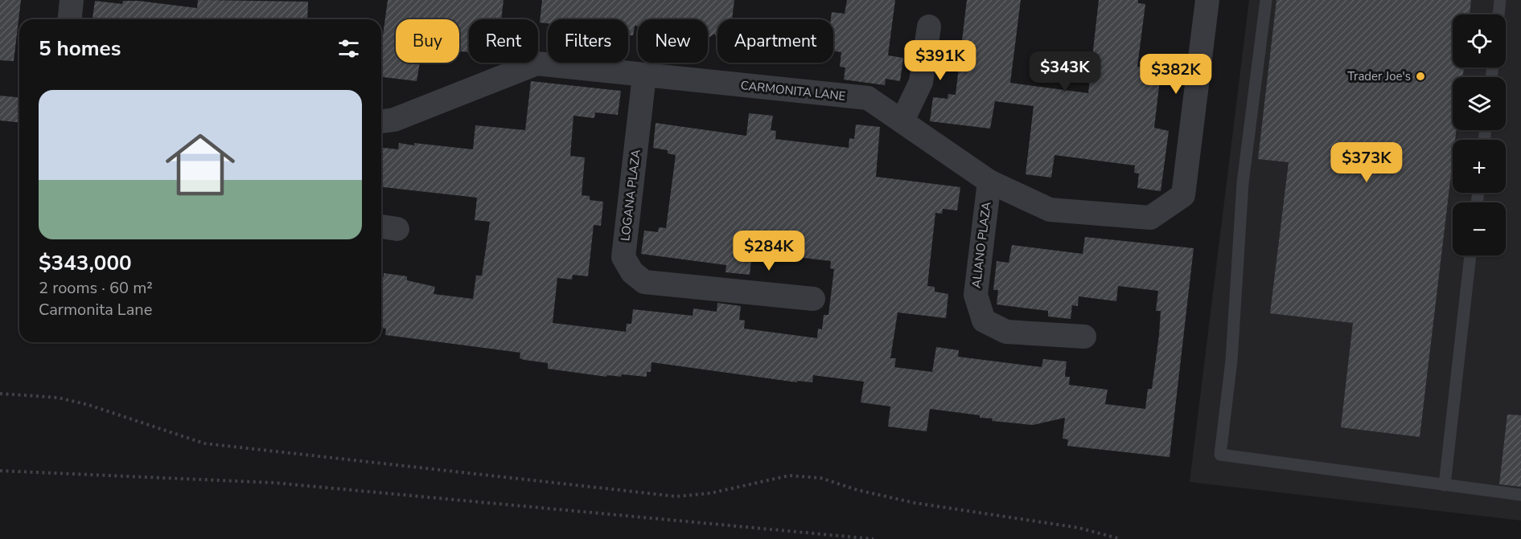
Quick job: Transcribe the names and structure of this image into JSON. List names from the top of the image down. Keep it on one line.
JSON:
{"streets":{"street":["CARMONITA LANE","LOGANA PLAZA","ALIANO PLAZA"]},"crossings":[["CARMONITA LANE","LOGANA PLAZA"],["CARMONITA LANE","ALIANO PLAZA"]],"places":["Trader Joe's"],"page":{"map_buttons":["+","−"],"chip":["Buy","Rent","Filters","New","Apartment"],"heading":"5 homes","price":["$391K","$343K","$382K","$373K","$284K"],"list":[{"name":"$343,000","note":"2 rooms · 60 m² · Carmonita Lane"}]}}
